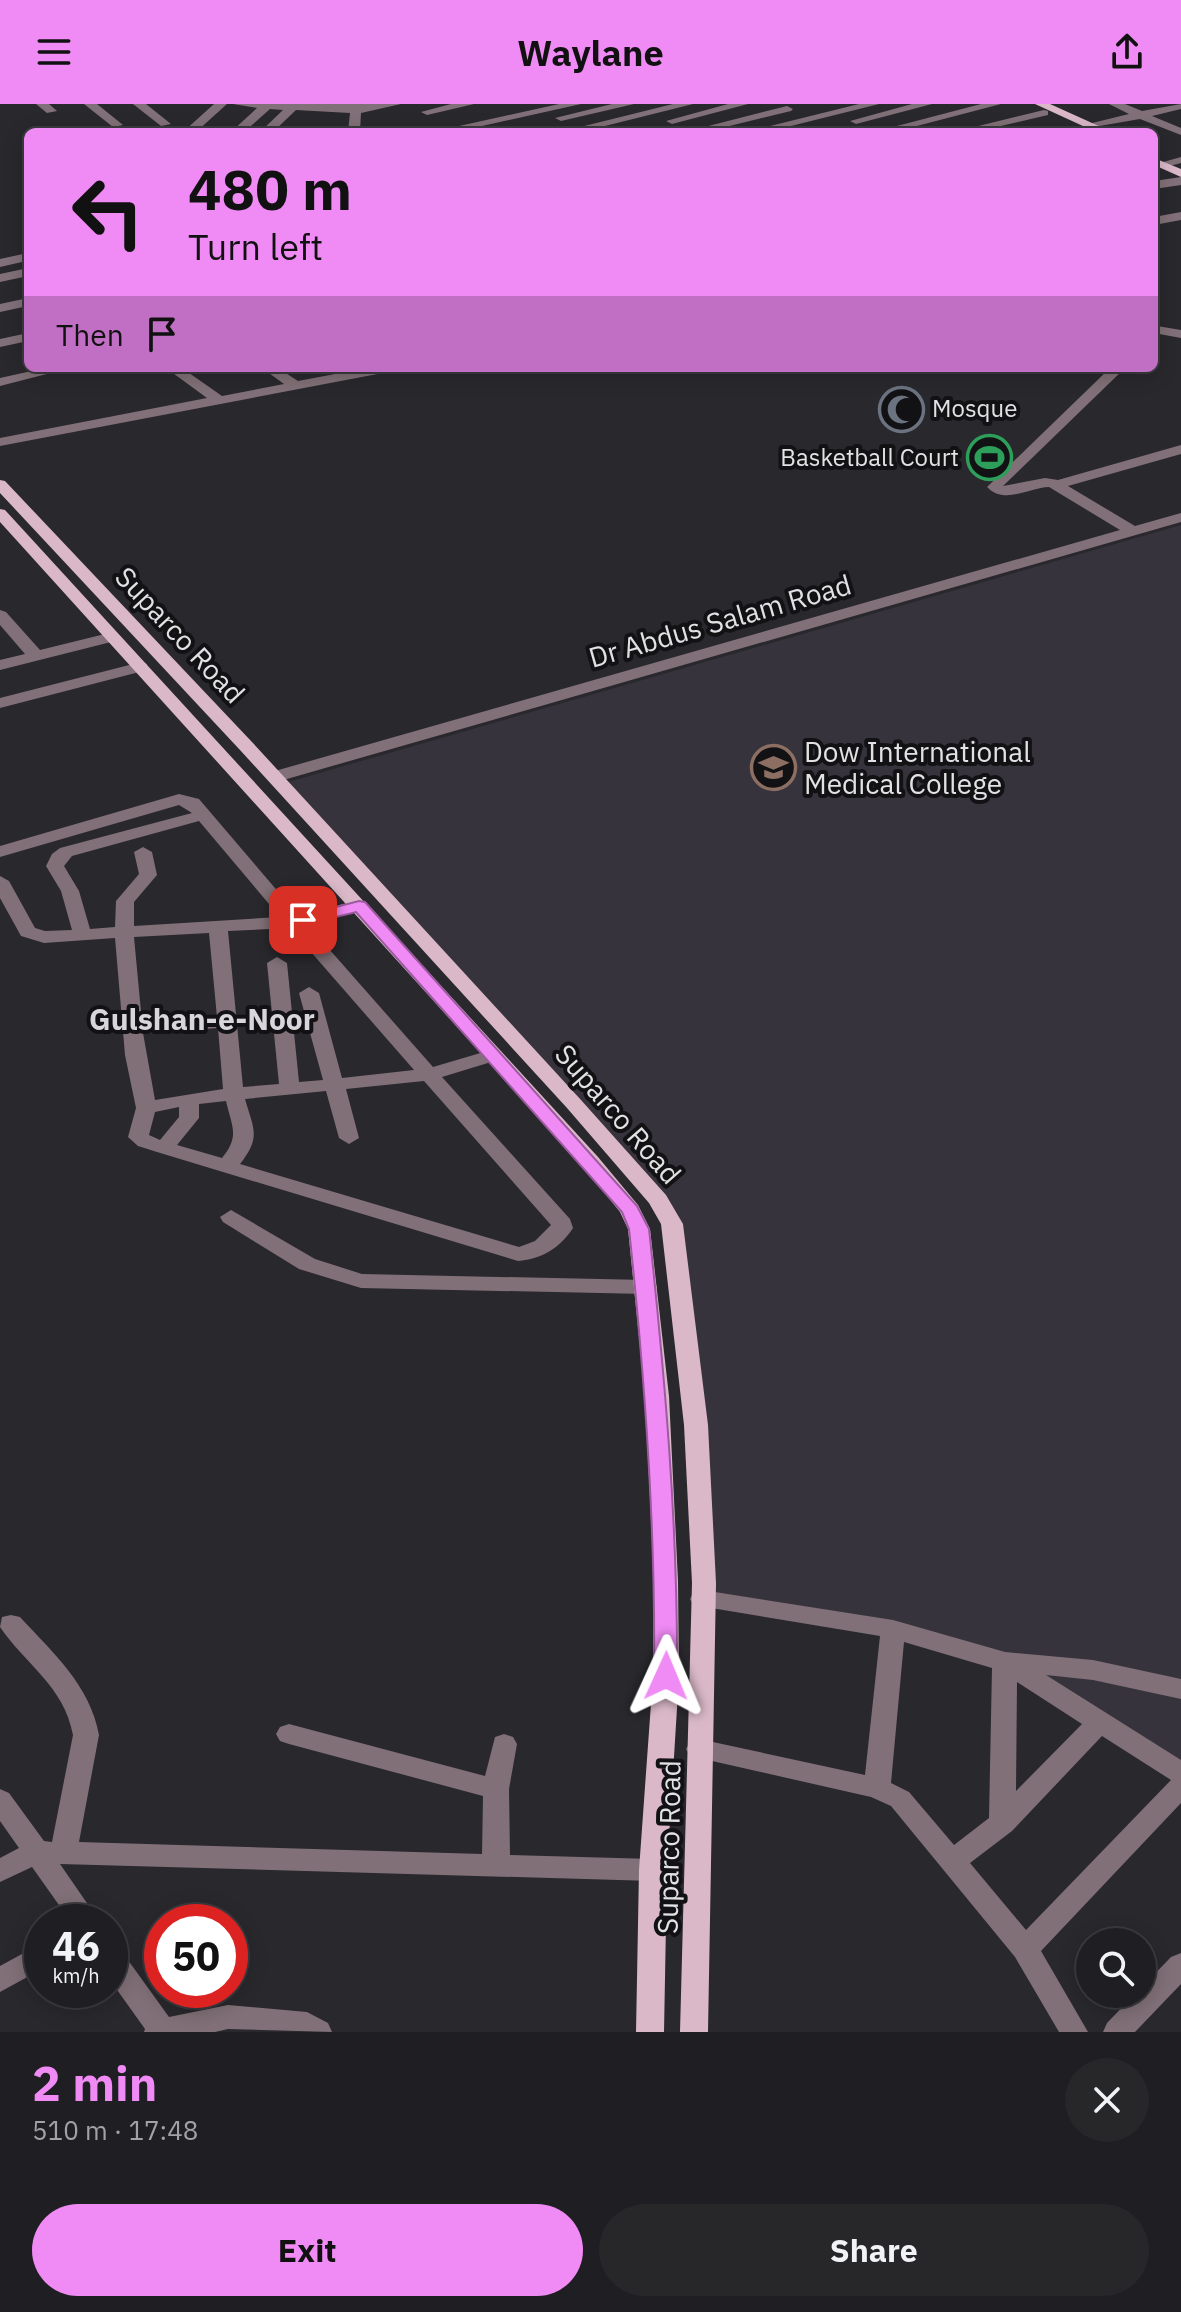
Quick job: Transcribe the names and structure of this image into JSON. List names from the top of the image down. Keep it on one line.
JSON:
{"streets":{"main road":["Suparco Road"],"street":["Dr Abdus Salam Road"]},"crossings":[["Dr Abdus Salam Road","Suparco Road"]],"districts":["Gulshan-e-Noor"],"places":{"mosque":["Mosque"],"sports":["Basketball Court"],"school or university":["Dow International Medical College"]},"page":{"header":"Waylane","turn":["480 m","Turn left"],"then":"Then","speed":"46 km/h","limit":"50","heading":["2 min","510 m · 17:48"],"buttons":["Exit","Share"]}}
